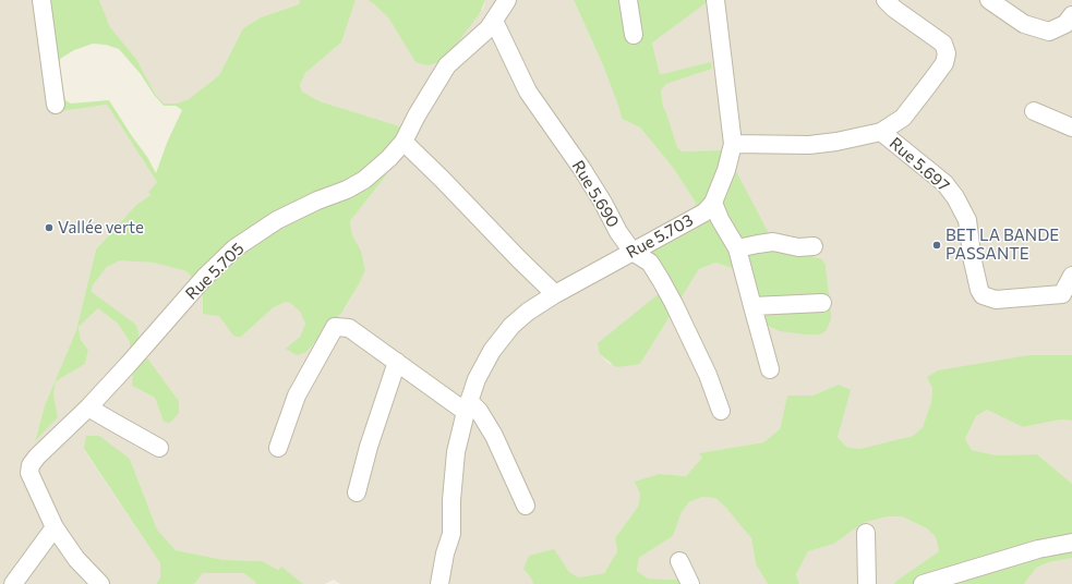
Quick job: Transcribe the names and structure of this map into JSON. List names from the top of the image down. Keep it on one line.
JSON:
{"streets":{"street":["Rue 5.697","Rue 5.690","Rue 5.703","Rue 5.705"]},"crossings":[["Rue 5.697","Rue 5.703"],["Rue 5.690","Rue 5.703"],["Rue 5.690","Rue 5.705"]],"places":["Vallée verte","BET LA BANDE PASSANTE"]}
